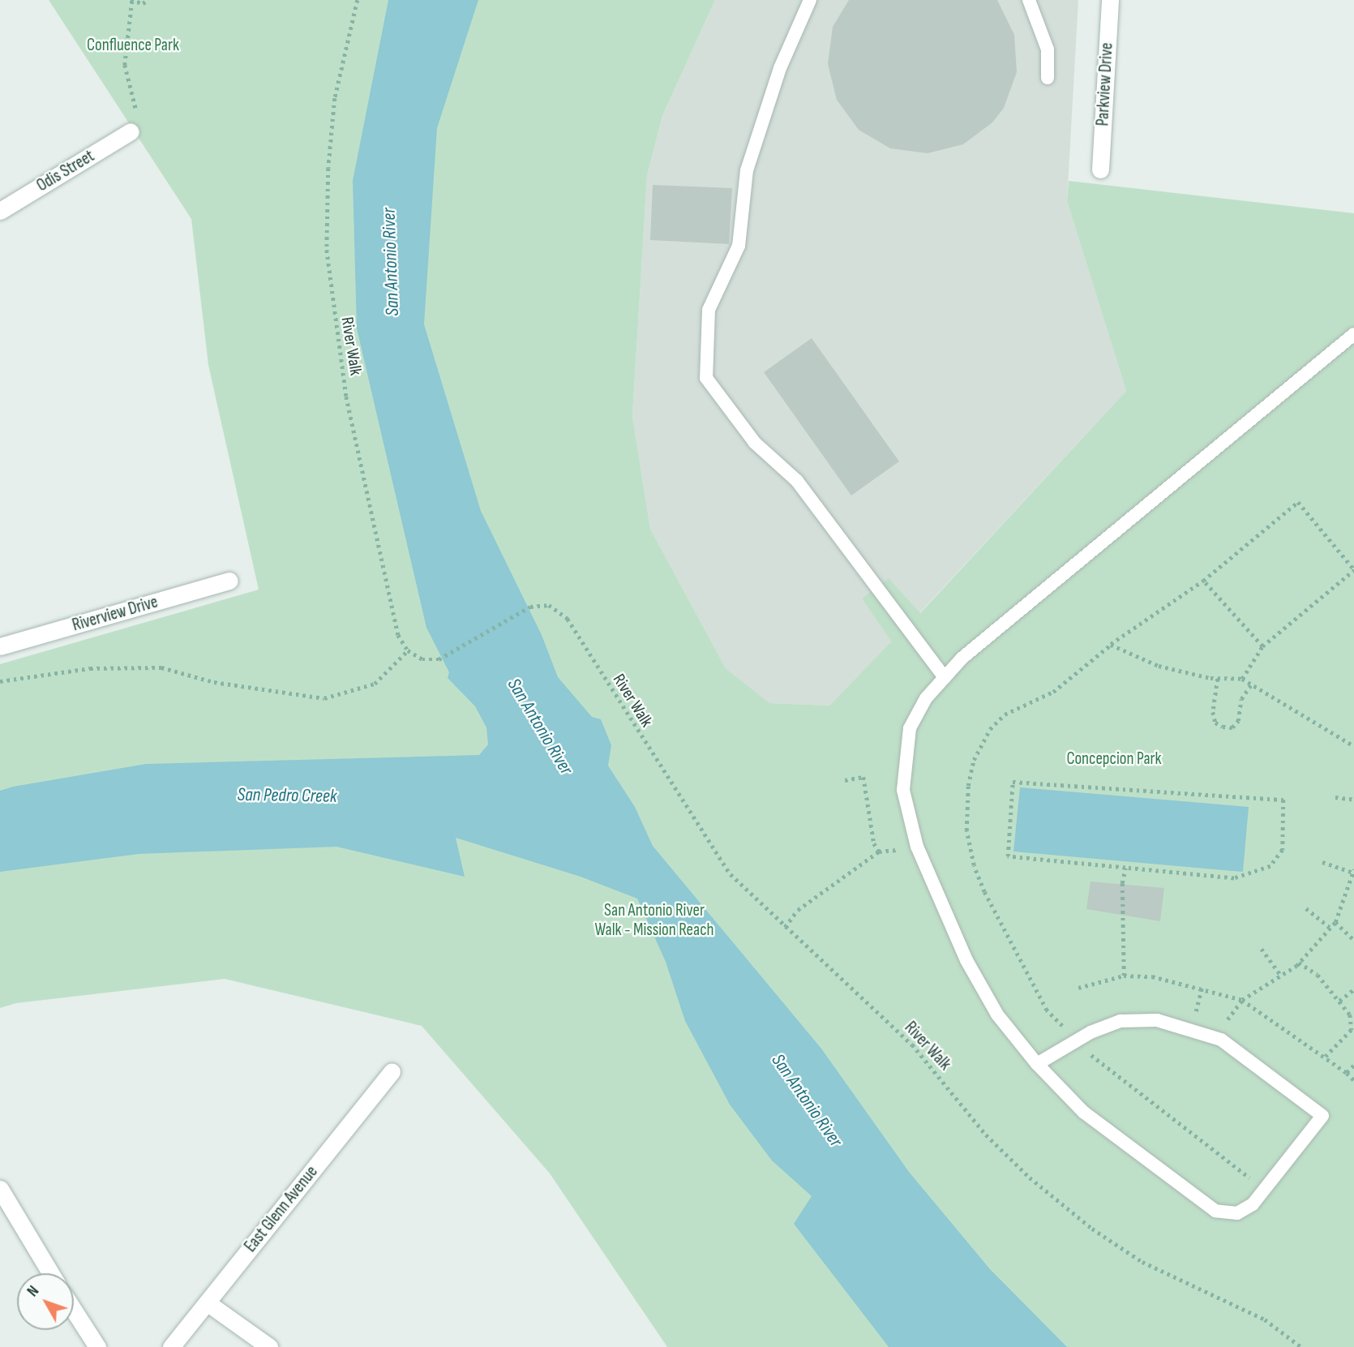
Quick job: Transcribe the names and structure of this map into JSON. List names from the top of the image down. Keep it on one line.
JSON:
{"streets":{"street":["Parkview Drive","Odis Street","Riverview Drive","East Glenn Avenue"],"path":["River Walk"]},"water":["San Antonio River","San Pedro Creek"],"parks":["Confluence Park","Concepcion Park","San Antonio River Walk - Mission Reach"],"north":"top left"}
